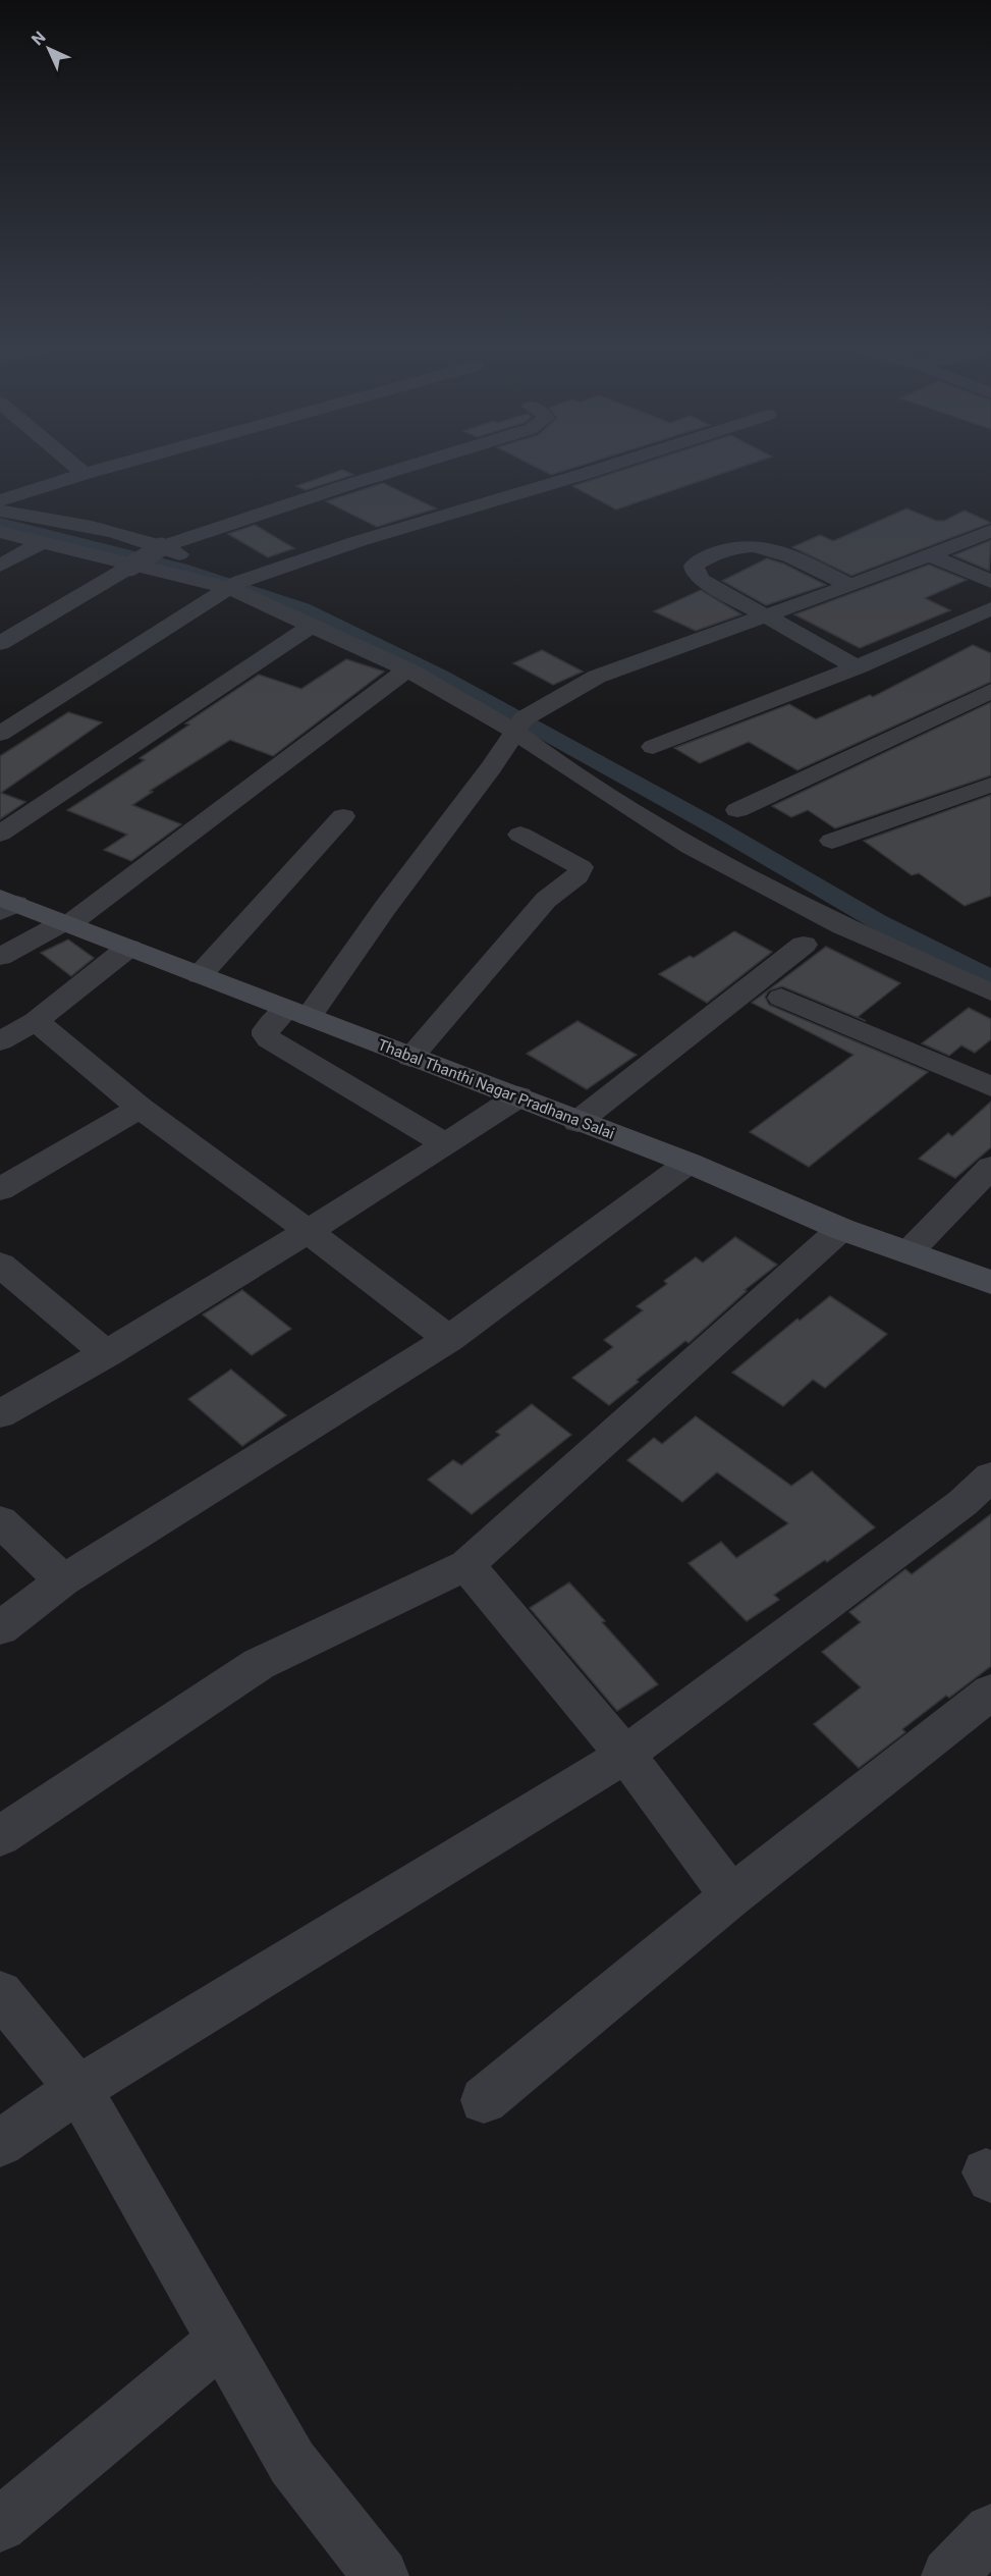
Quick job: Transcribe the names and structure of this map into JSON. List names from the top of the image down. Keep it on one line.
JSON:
{"streets":{"main road":["Thabal Thanthi Nagar Pradhana Salai"]},"north":"top left"}
